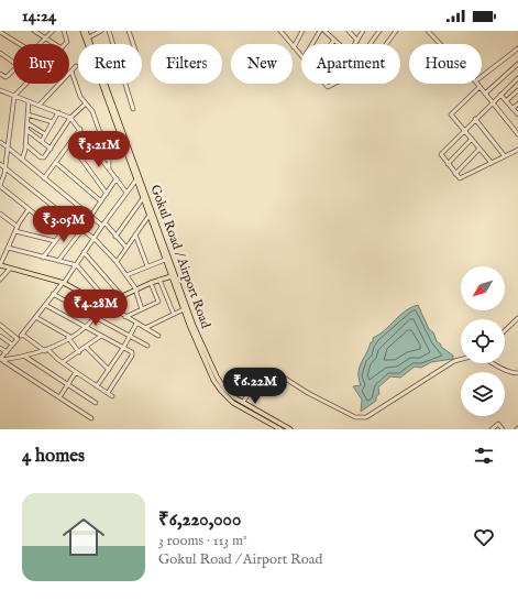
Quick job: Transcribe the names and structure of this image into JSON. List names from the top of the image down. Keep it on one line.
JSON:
{"streets":{"main road":["Gokul Road / Airport Road"]},"north":"bottom left","page":{"status":"14:24","chip":["Buy","Rent","Filters","New","Apartment","House"],"price":["₹3.21M","₹3.05M","₹4.28M","₹6.22M"],"heading":"4 homes","list":[{"name":"₹6,220,000","note":"3 rooms · 113 m² · Gokul Road / Airport Road"}]}}
